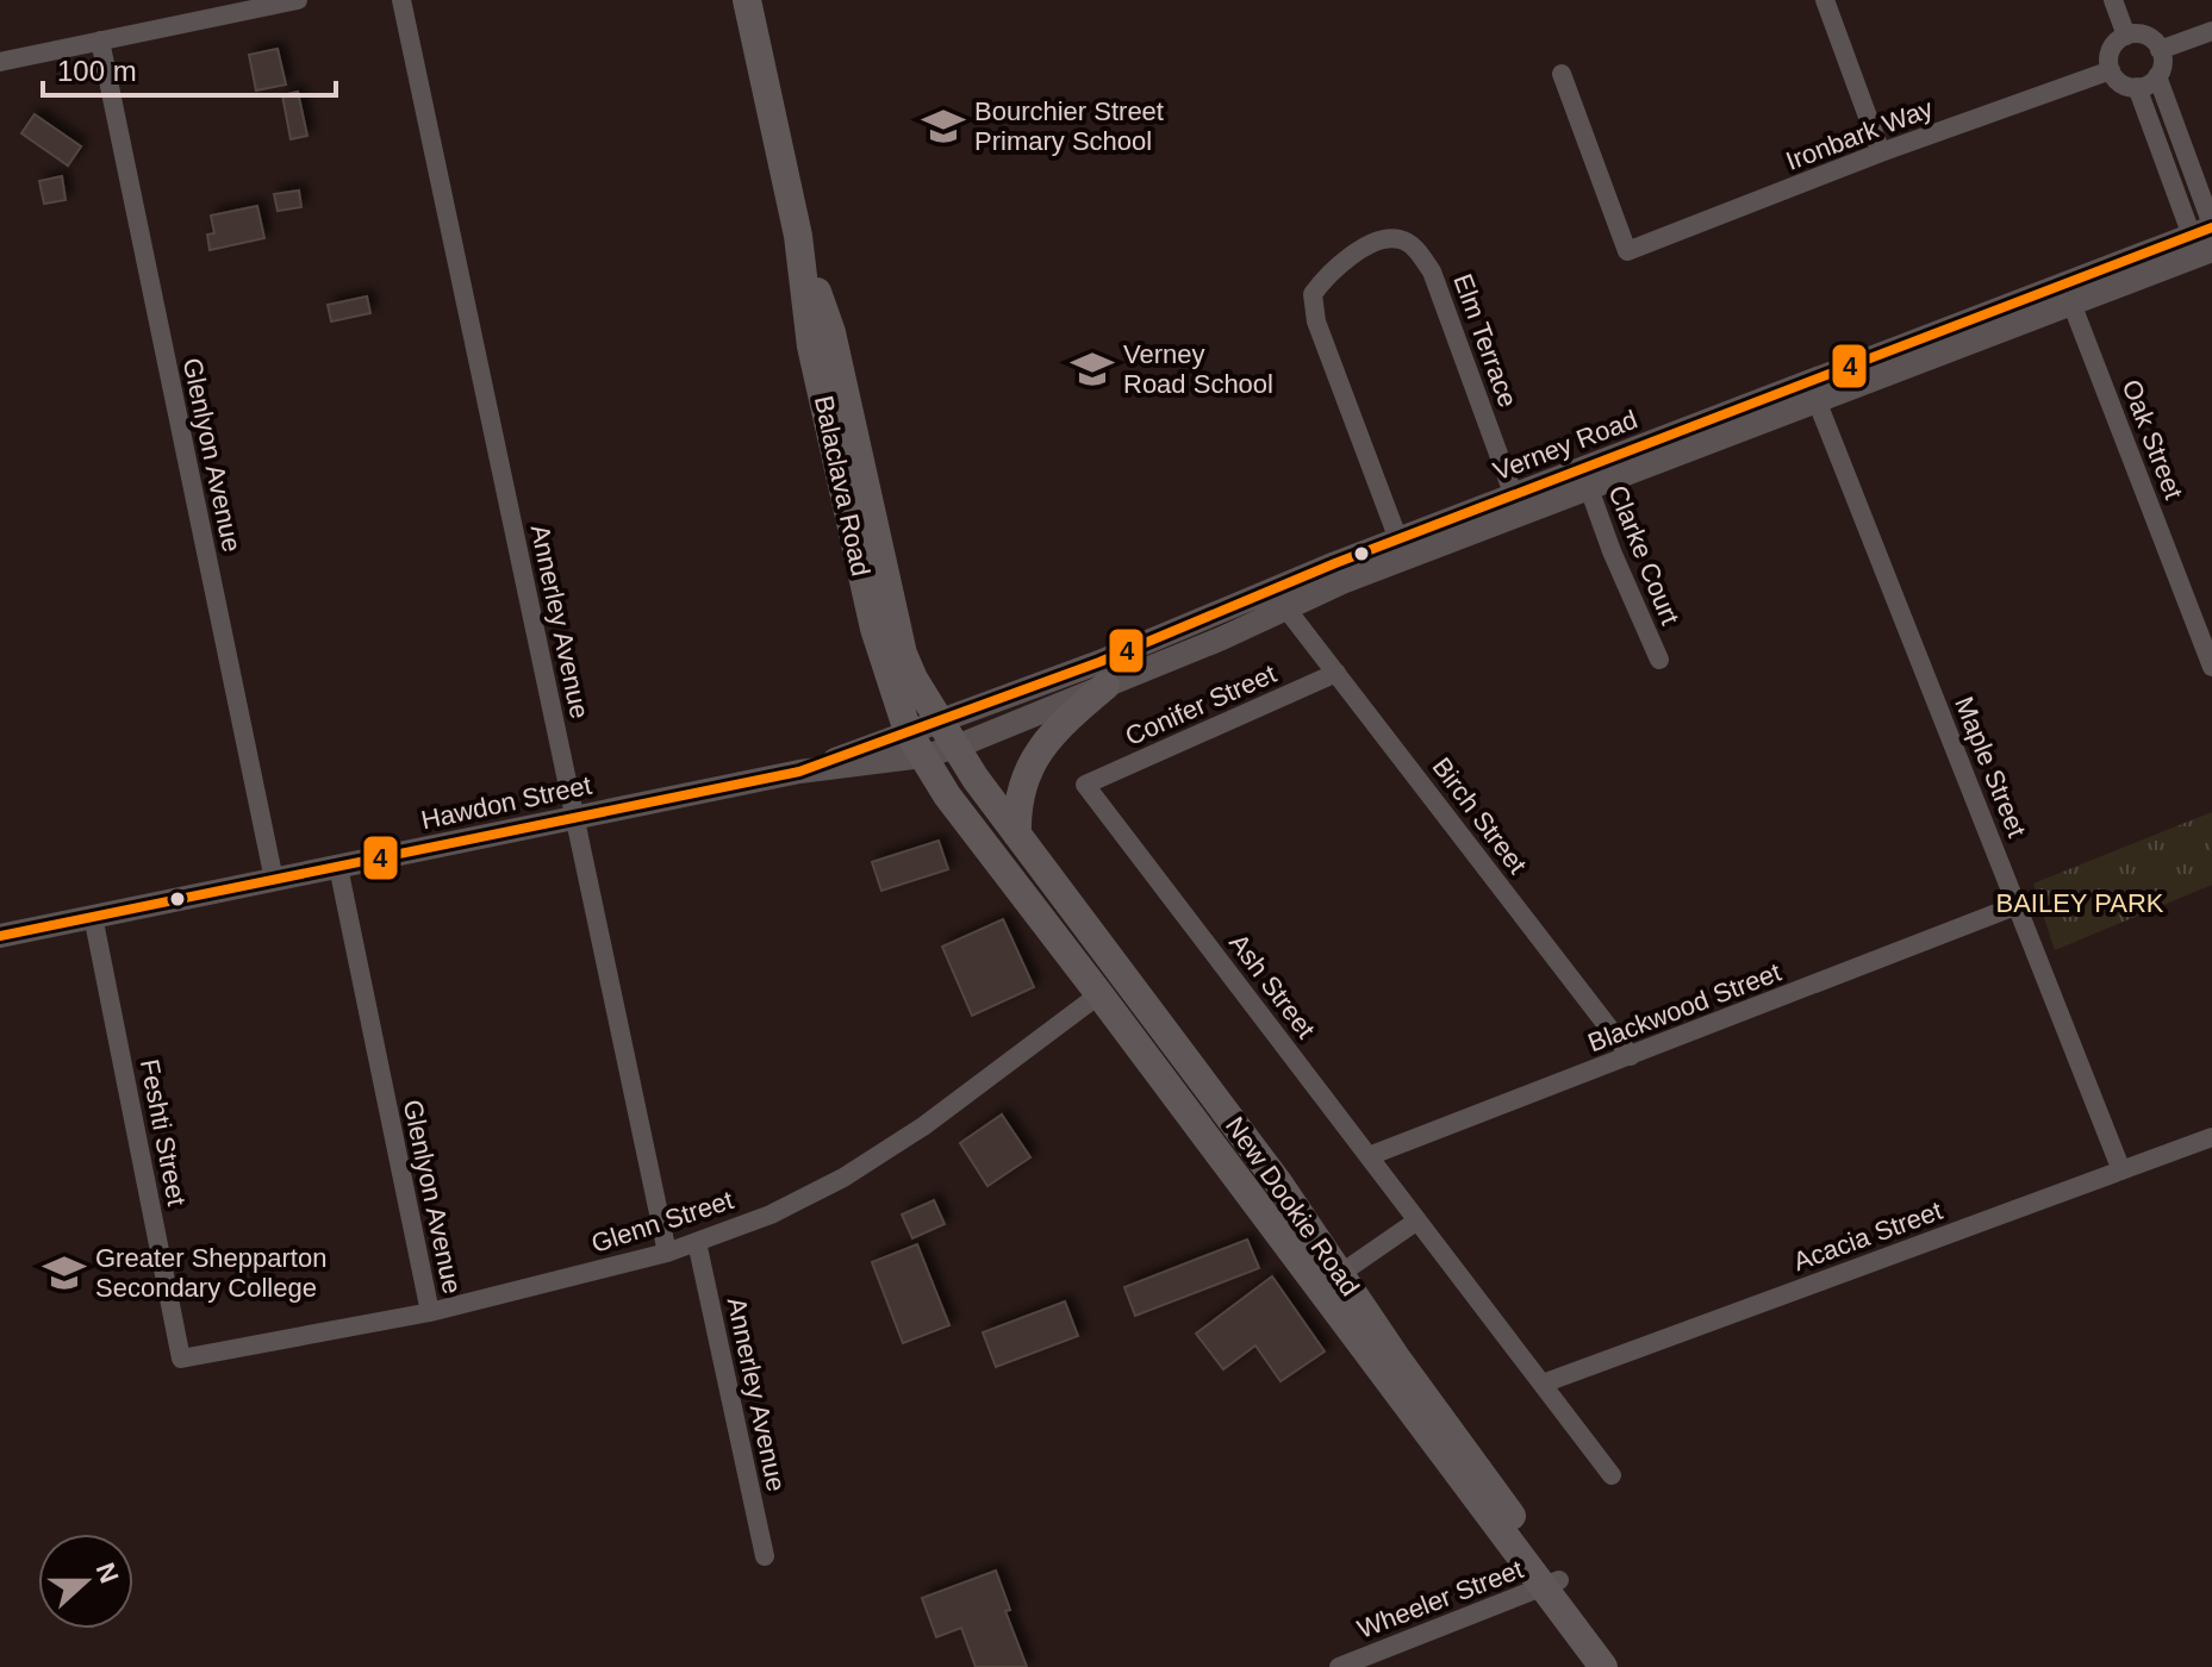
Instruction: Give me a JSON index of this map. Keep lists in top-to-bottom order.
{
  "streets": {
    "main road": ["Balaclava Road", "New Dookie Road"],
    "street": [
      "Ironbark Way",
      "Elm Terrace",
      "Oak Street",
      "Verney Road",
      "Glenlyon Avenue",
      "Clarke Court",
      "Annerley Avenue",
      "Conifer Street",
      "Maple Street",
      "Hawdon Street",
      "Birch Street",
      "Ash Street",
      "Blackwood Street",
      "Feshti Street",
      "Glenn Street",
      "Acacia Street",
      "Wheeler Street"
    ]
  },
  "crossings": [
    ["Elm Terrace", "Verney Road"],
    ["Oak Street", "Verney Road"],
    ["Verney Road", "Balaclava Road"],
    ["Verney Road", "Clarke Court"],
    ["Verney Road", "Maple Street"],
    ["Verney Road", "Hawdon Street"],
    ["Verney Road", "Birch Street"],
    ["Verney Road", "New Dookie Road"],
    ["Glenlyon Avenue", "Hawdon Street"],
    ["Glenlyon Avenue", "Glenn Street"],
    ["Balaclava Road", "Hawdon Street"],
    ["Balaclava Road", "New Dookie Road"],
    ["Annerley Avenue", "Hawdon Street"],
    ["Annerley Avenue", "Glenn Street"],
    ["Conifer Street", "Birch Street"],
    ["Conifer Street", "Ash Street"],
    ["Maple Street", "Blackwood Street"],
    ["Maple Street", "Acacia Street"],
    ["Hawdon Street", "Feshti Street"],
    ["Hawdon Street", "New Dookie Road"],
    ["Birch Street", "Blackwood Street"],
    ["Ash Street", "Blackwood Street"],
    ["Ash Street", "Acacia Street"],
    ["Feshti Street", "Glenn Street"],
    ["New Dookie Road", "Glenn Street"],
    ["New Dookie Road", "Wheeler Street"]
  ],
  "parks": ["BAILEY PARK"],
  "places": {
    "school or university": ["Bourchier Street Primary School", "Verney Road School", "Greater Shepparton Secondary College"]
  },
  "lines": ["transit line 4"],
  "scale_bar": "100 m",
  "north": "right"
}
